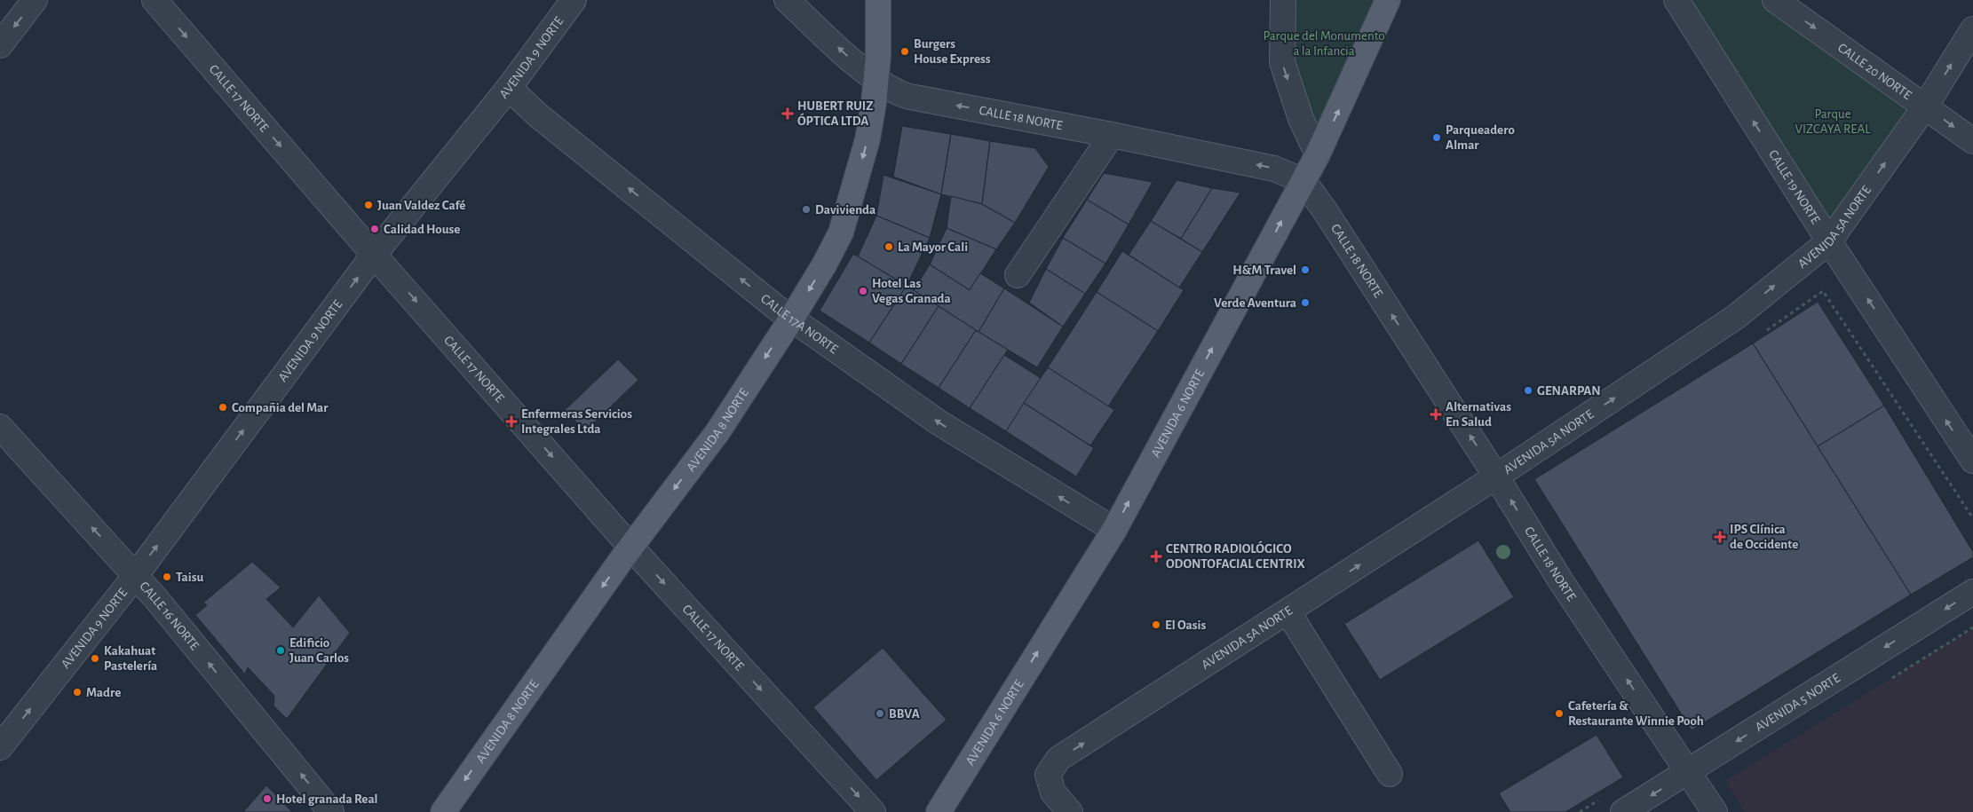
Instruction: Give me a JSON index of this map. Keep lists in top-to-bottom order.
{
  "streets": {
    "main road": ["AVENIDA 6 NORTE", "AVENIDA 8 NORTE"],
    "street": [
      "AVENIDA 9 NORTE",
      "CALLE 20 NORTE",
      "CALLE 17 NORTE",
      "CALLE 18 NORTE",
      "CALLE 19 NORTE",
      "AVENIDA 5A NORTE",
      "CALLE 17A NORTE",
      "CALLE 16 NORTE",
      "AVENIDA 5 NORTE"
    ]
  },
  "crossings": [
    ["AVENIDA 9 NORTE", "CALLE 17 NORTE"],
    ["AVENIDA 9 NORTE", "CALLE 17A NORTE"],
    ["AVENIDA 9 NORTE", "CALLE 16 NORTE"],
    ["CALLE 20 NORTE", "AVENIDA 5A NORTE"],
    ["CALLE 17 NORTE", "AVENIDA 8 NORTE"],
    ["CALLE 18 NORTE", "AVENIDA 5A NORTE"],
    ["CALLE 18 NORTE", "AVENIDA 6 NORTE"],
    ["CALLE 18 NORTE", "AVENIDA 8 NORTE"],
    ["CALLE 18 NORTE", "AVENIDA 5 NORTE"],
    ["CALLE 19 NORTE", "AVENIDA 5A NORTE"],
    ["CALLE 17A NORTE", "AVENIDA 6 NORTE"],
    ["CALLE 17A NORTE", "AVENIDA 8 NORTE"]
  ],
  "one_way": [
    "AVENIDA 9 NORTE",
    "CALLE 20 NORTE",
    "CALLE 17 NORTE",
    "CALLE 18 NORTE",
    "CALLE 19 NORTE",
    "AVENIDA 5A NORTE",
    "CALLE 17A NORTE",
    "AVENIDA 6 NORTE",
    "AVENIDA 8 NORTE",
    "CALLE 16 NORTE",
    "AVENIDA 5 NORTE"
  ],
  "parks": ["Parque del Monumento a la Infancia", "Parque VIZCAYA REAL"],
  "places": {
    "other": [
      "Burgers House Express",
      "Parqueadero Almar",
      "Juan Valdez Café",
      "Davivienda",
      "Calidad House",
      "La Mayor Cali",
      "H&M Travel",
      "Hotel Las Vegas Granada",
      "Verde Aventura",
      "GENARPAN",
      "Compañia del Mar",
      "Taisu",
      "El Oasis",
      "Edificio Juan Carlos",
      "Kakahuat Pastelería",
      "Madre",
      "BBVA",
      "Cafetería & Restaurante Winnie Pooh",
      "Hotel granada Real"
    ],
    "health": [
      "HUBERT RUIZ ÓPTICA LTDA",
      "Alternativas En Salud",
      "Enfermeras Servicios Integrales Ltda",
      "IPS Clínica de Occidente",
      "CENTRO RADIOLÓGICO ODONTOFACIAL CENTRIX"
    ]
  }
}
